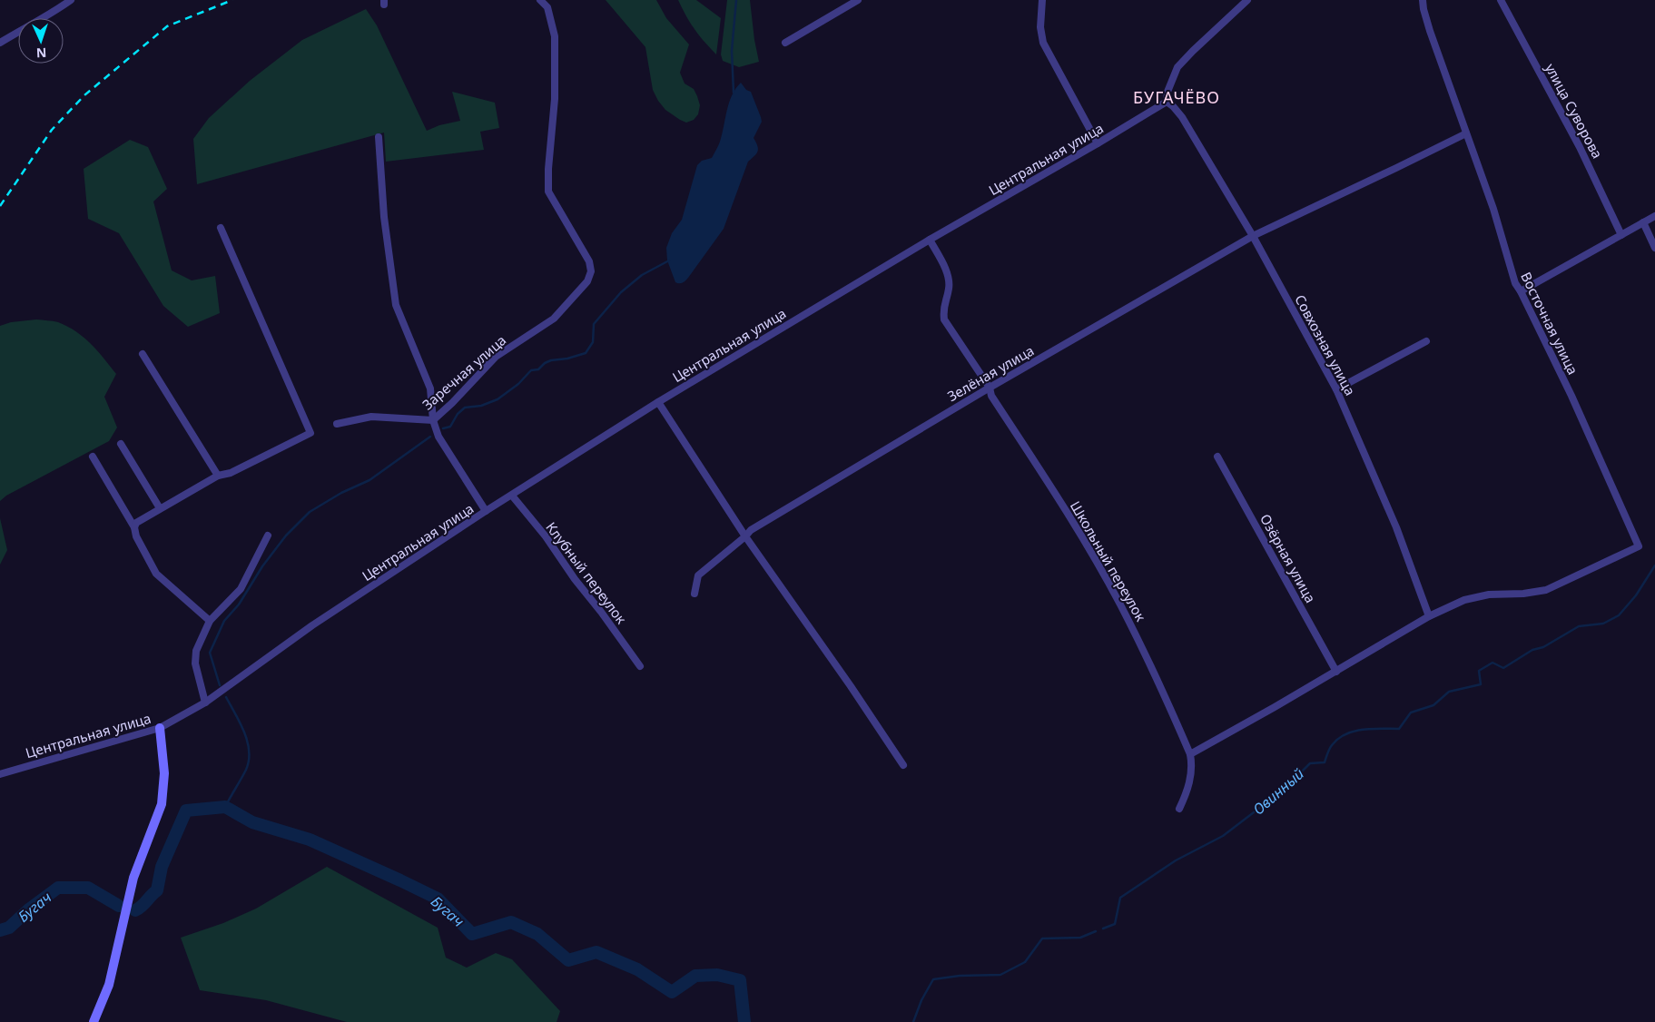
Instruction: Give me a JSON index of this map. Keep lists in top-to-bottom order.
{
  "streets": {
    "street": [
      "улица Суворова",
      "Центральная улица",
      "Восточная улица",
      "Совхозная улица",
      "Заречная улица",
      "Зелёная улица",
      "Озёрная улица",
      "Школьный переулок",
      "Клубный переулок"
    ]
  },
  "crossings": [
    ["Центральная улица", "Совхозная улица"],
    ["Центральная улица", "Школьный переулок"],
    ["Центральная улица", "Клубный переулок"],
    ["Восточная улица", "Совхозная улица"],
    ["Восточная улица", "Зелёная улица"],
    ["Совхозная улица", "Зелёная улица"],
    ["Зелёная улица", "Школьный переулок"]
  ],
  "districts": ["БУГАЧЁВО"],
  "water": ["Овинный", "Бугач"],
  "north": "bottom"
}
